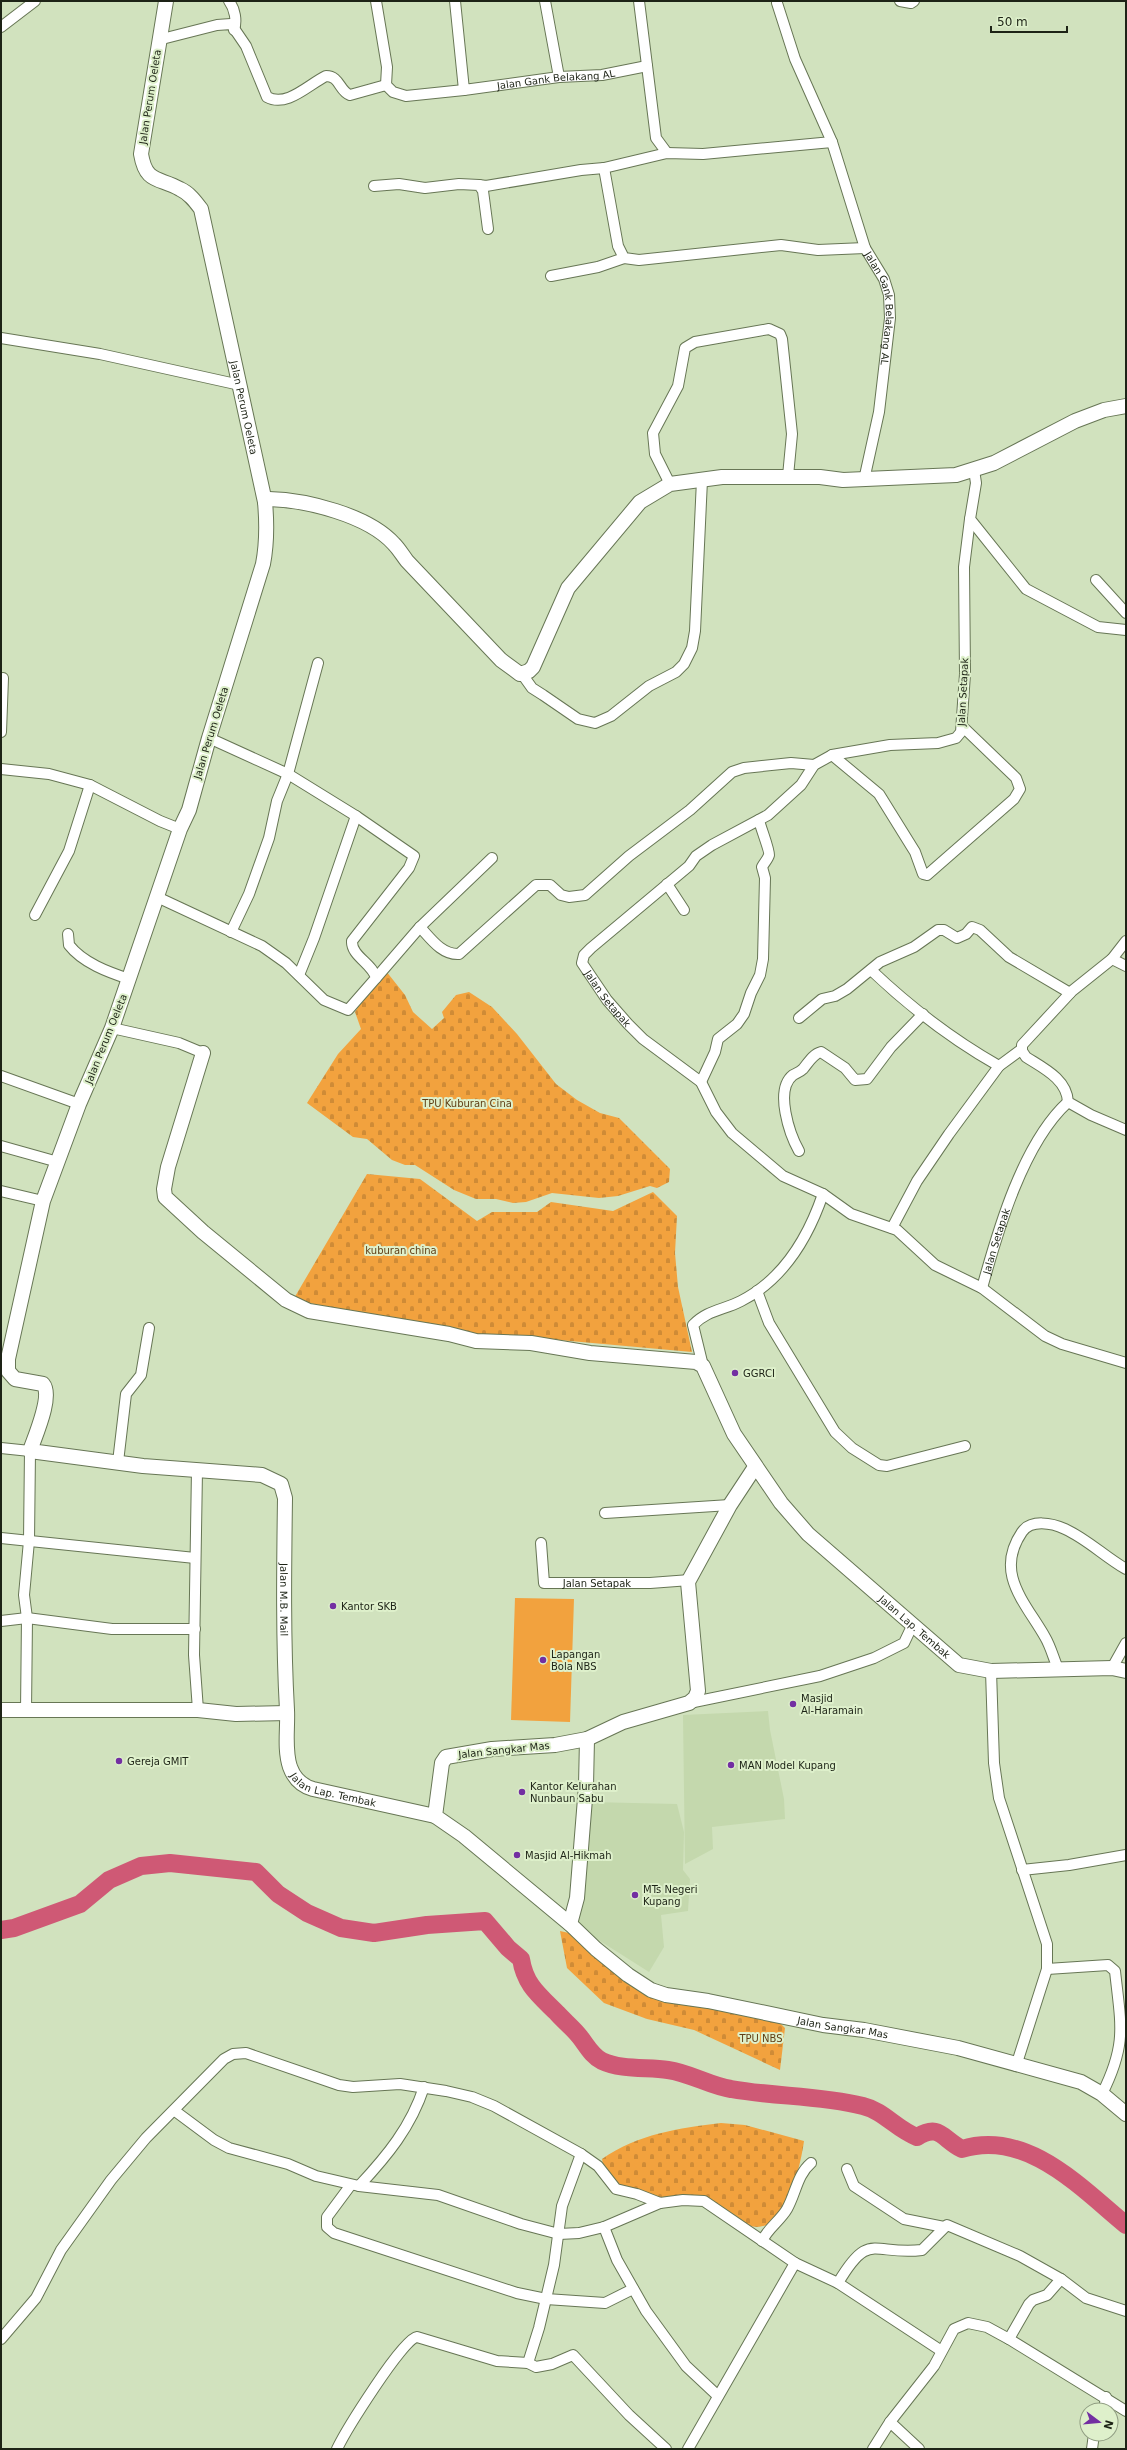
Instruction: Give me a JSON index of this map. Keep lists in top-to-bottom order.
{
  "streets": {
    "street": [
      "Jalan Gank Belakang AL",
      "Jalan Perum Oeleta",
      "Jalan Setapak",
      "Jalan M.B. Mail",
      "Jalan Lap. Tembak",
      "Jalan Sangkar Mas"
    ]
  },
  "crossings": [
    ["Jalan Perum Oeleta", "Jalan M.B. Mail"],
    ["Jalan M.B. Mail", "Jalan Lap. Tembak"],
    ["Jalan Lap. Tembak", "Jalan Sangkar Mas"]
  ],
  "parks": ["TPU Kuburan Cina", "kuburan china", "TPU NBS"],
  "places": [
    "GGRCI",
    "Kantor SKB",
    "Lapangan Bola NBS",
    "Masjid Al-Haramain",
    "Gereja GMIT",
    "MAN Model Kupang",
    "Kantor Kelurahan Nunbaun Sabu",
    "Masjid Al-Hikmah",
    "MTs Negeri Kupang"
  ],
  "scale_bar": "50 m",
  "north": "right"
}
